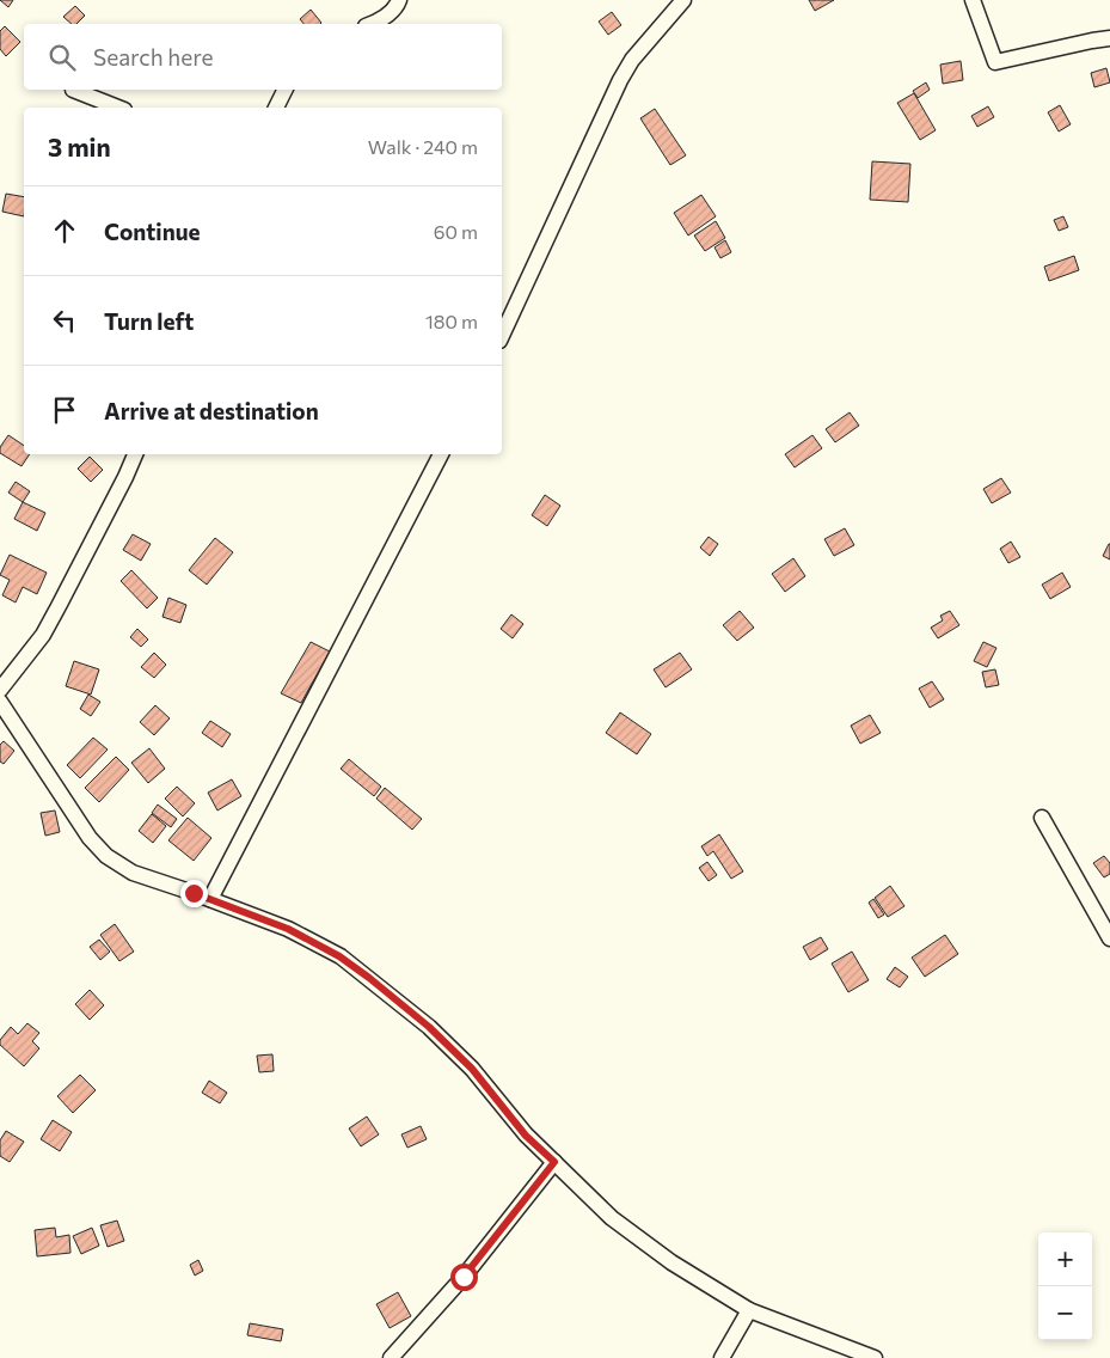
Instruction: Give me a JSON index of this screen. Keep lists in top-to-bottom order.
{
  "page": {
    "search": "Search here",
    "heading": ["3 min", "Walk · 240 m"],
    "list": [
      ["Continue", "60 m"],
      ["Turn left", "180 m"],
      "Arrive at destination"
    ],
    "map_buttons": ["+", "−"]
  }
}
